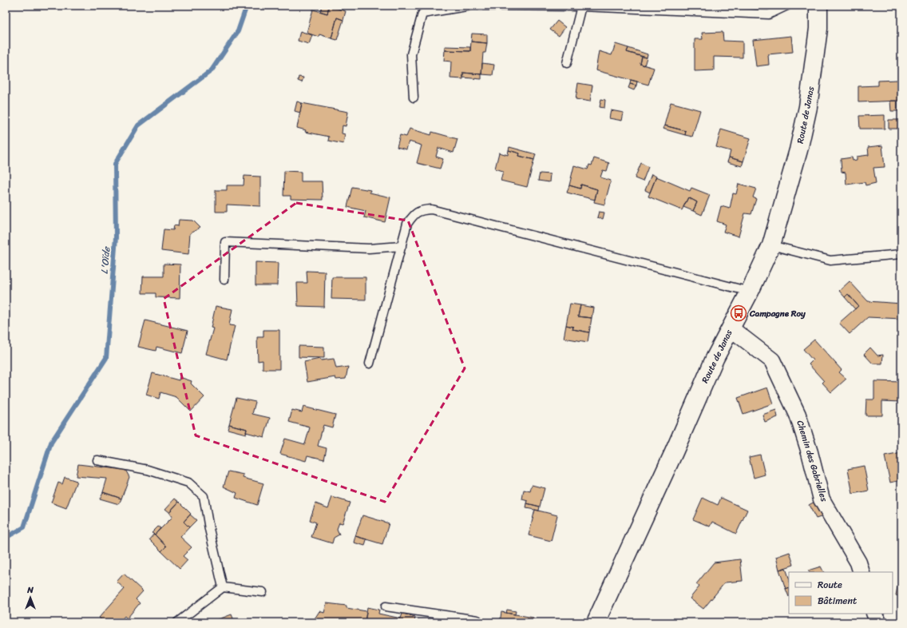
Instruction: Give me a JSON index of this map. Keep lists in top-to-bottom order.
{
  "streets": {
    "street": ["Route de Janas", "Chemin des Gabrielles"]
  },
  "crossings": [
    ["Route de Janas", "Chemin des Gabrielles"]
  ],
  "water": ["L'Oïde"],
  "places": {
    "bus stop": ["Campagne Roy"]
  },
  "legend": ["Route", "Bâtiment"],
  "north": "top"
}
